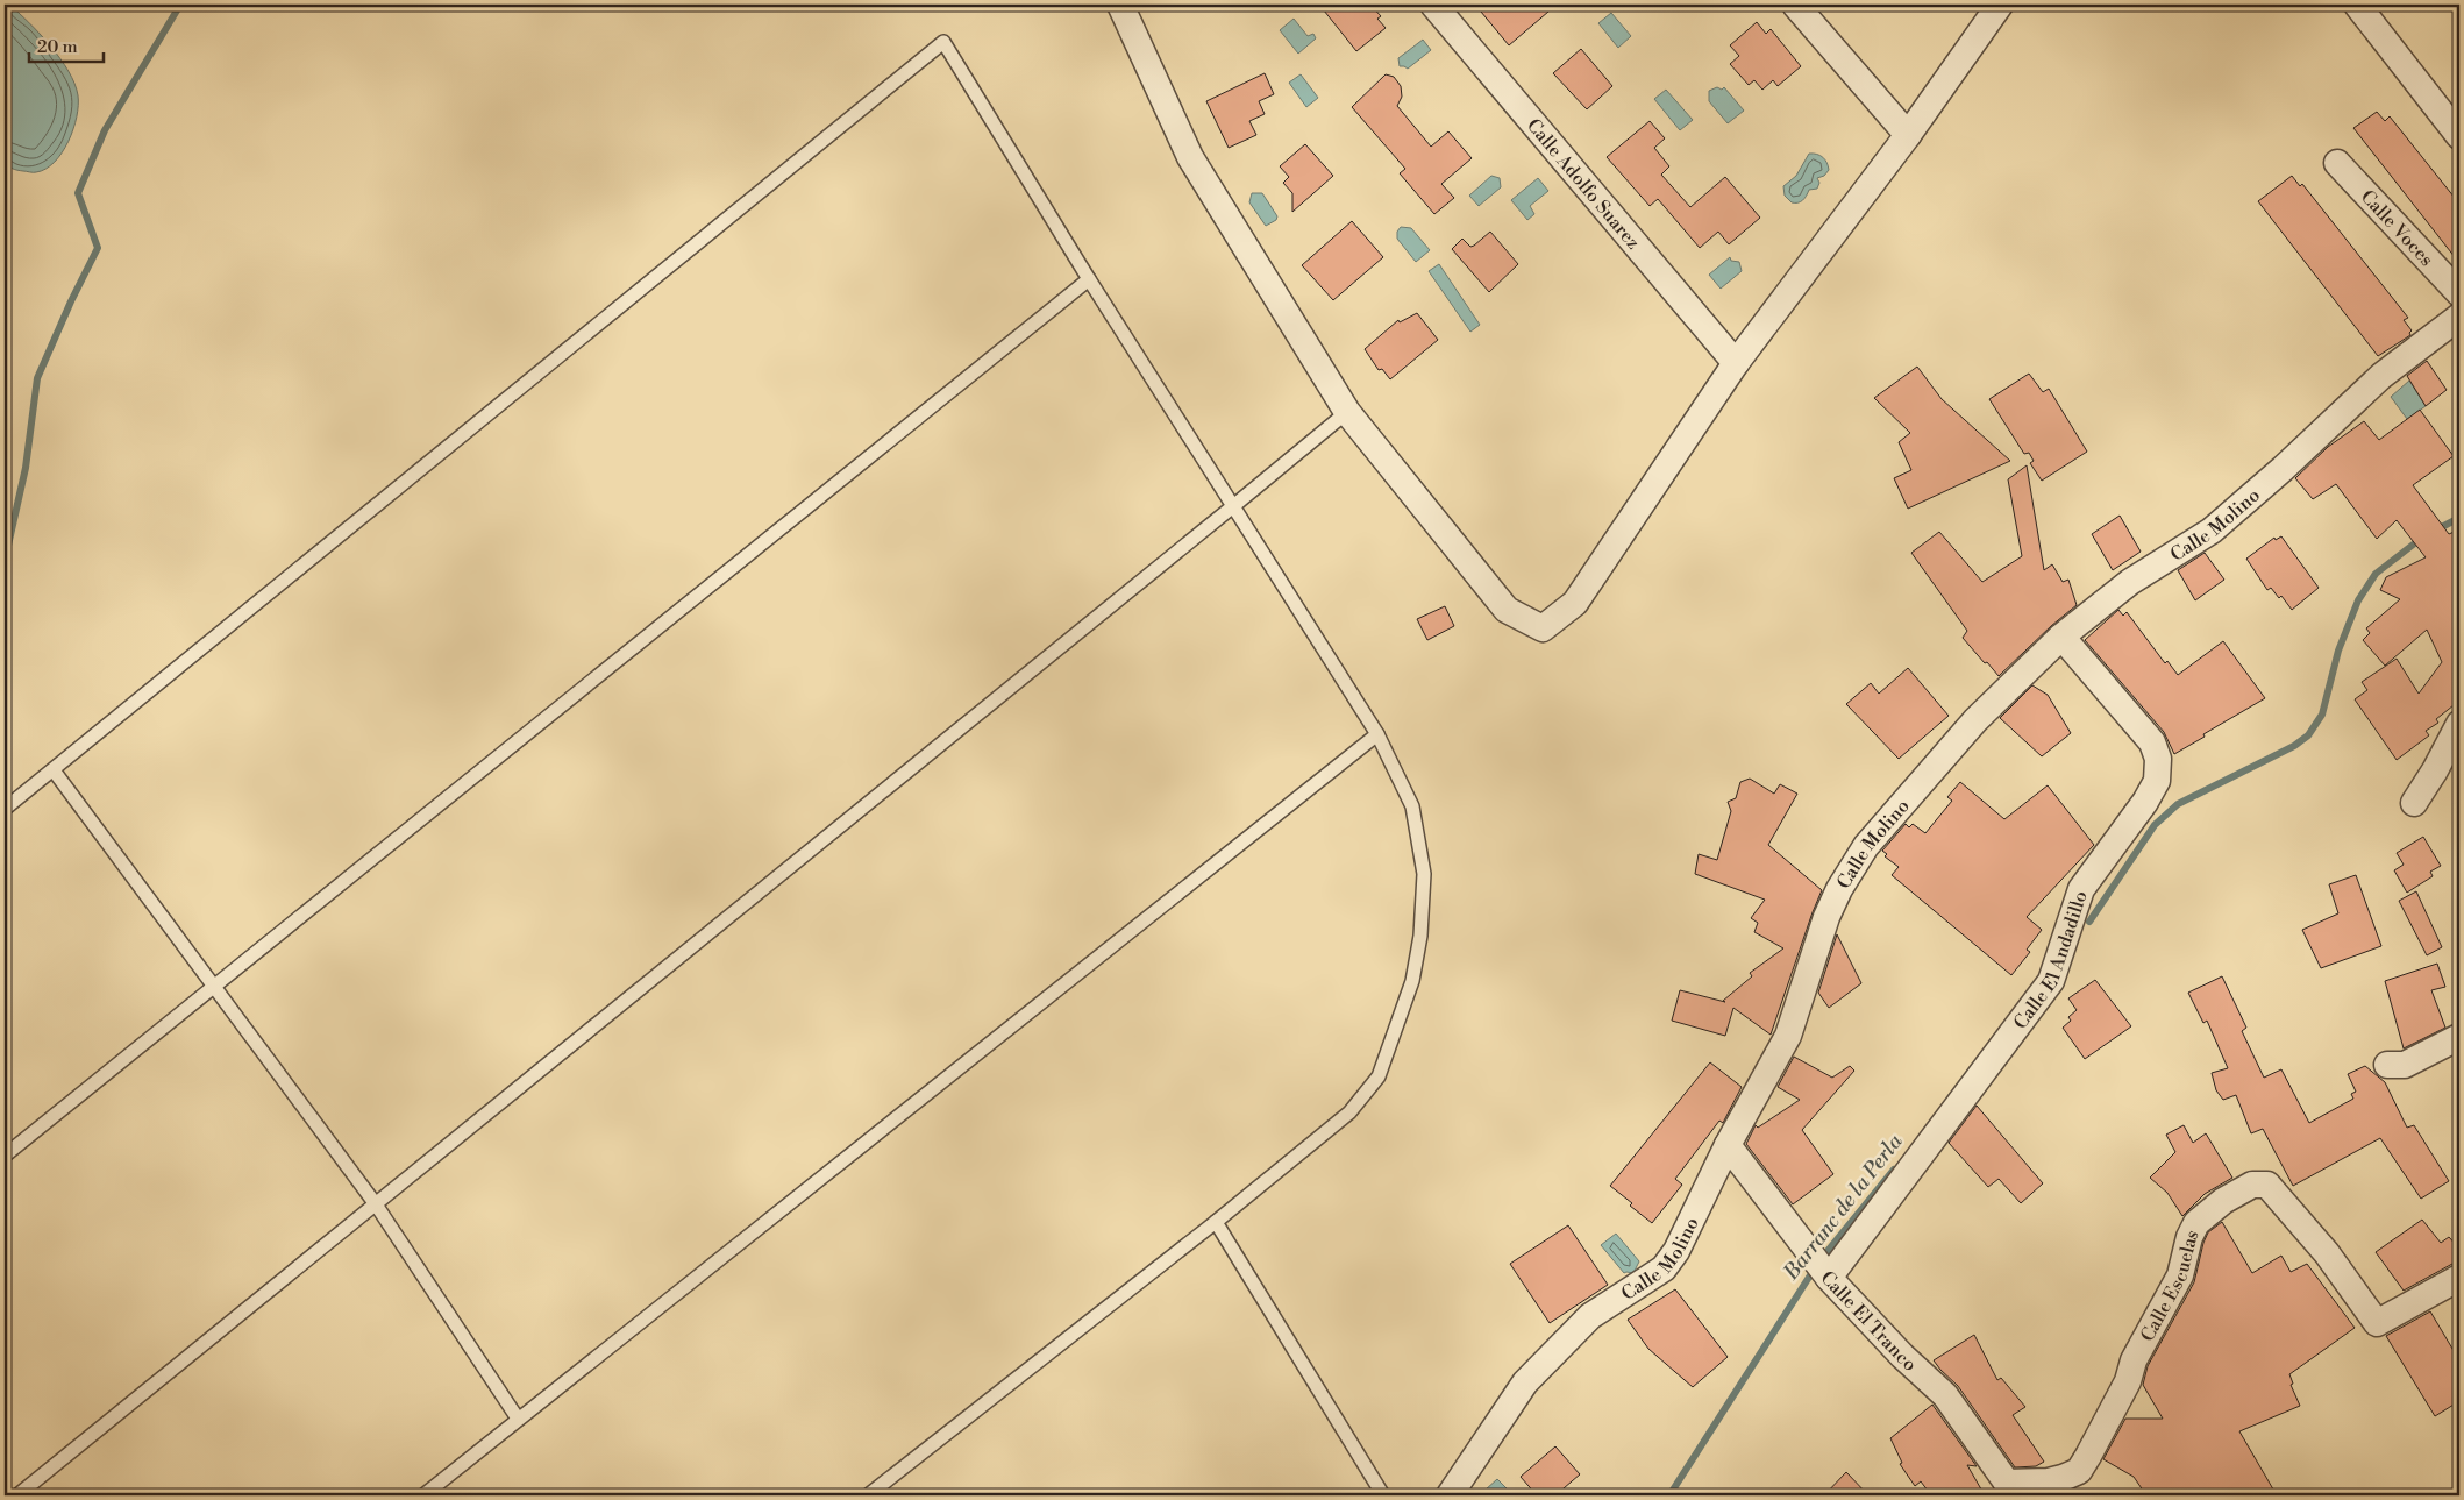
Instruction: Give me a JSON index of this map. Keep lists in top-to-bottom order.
{
  "streets": {
    "street": [
      "Calle Adolfo Suarez",
      "Calle Voces",
      "Calle Molino",
      "Calle El Andadillo",
      "Calle Escuelas",
      "Calle El Tranco"
    ]
  },
  "crossings": [
    ["Calle Molino", "Calle El Andadillo"],
    ["Calle Molino", "Calle El Tranco"],
    ["Calle El Andadillo", "Calle El Tranco"],
    ["Calle Escuelas", "Calle El Tranco"]
  ],
  "water": ["Barranc de la Perla"],
  "scale_bar": "20 m"
}
